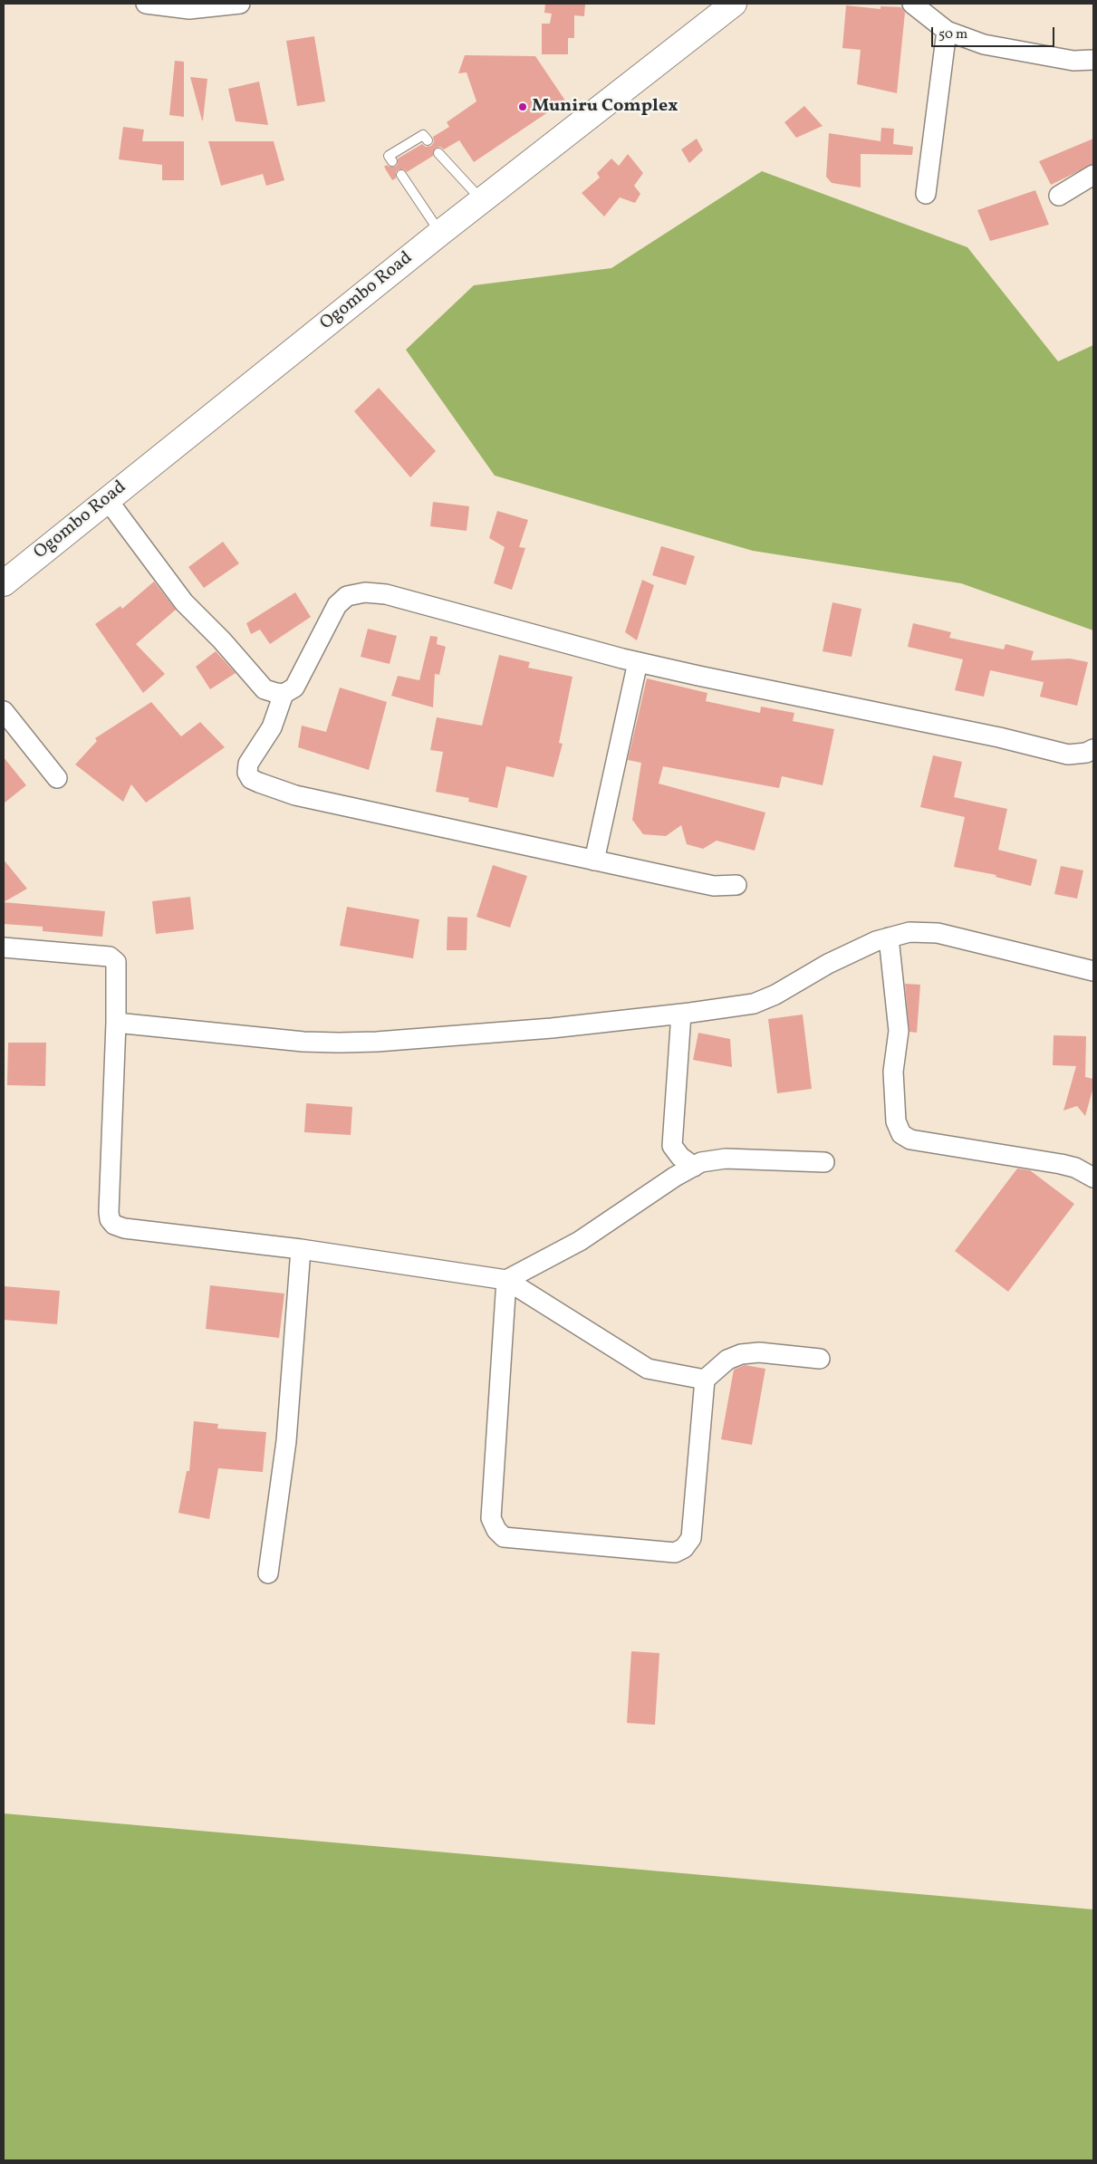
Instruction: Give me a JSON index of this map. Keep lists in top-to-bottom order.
{
  "streets": {
    "main road": ["Ogombo Road"]
  },
  "places": ["Muniru Complex"],
  "scale_bar": "50 m"
}
